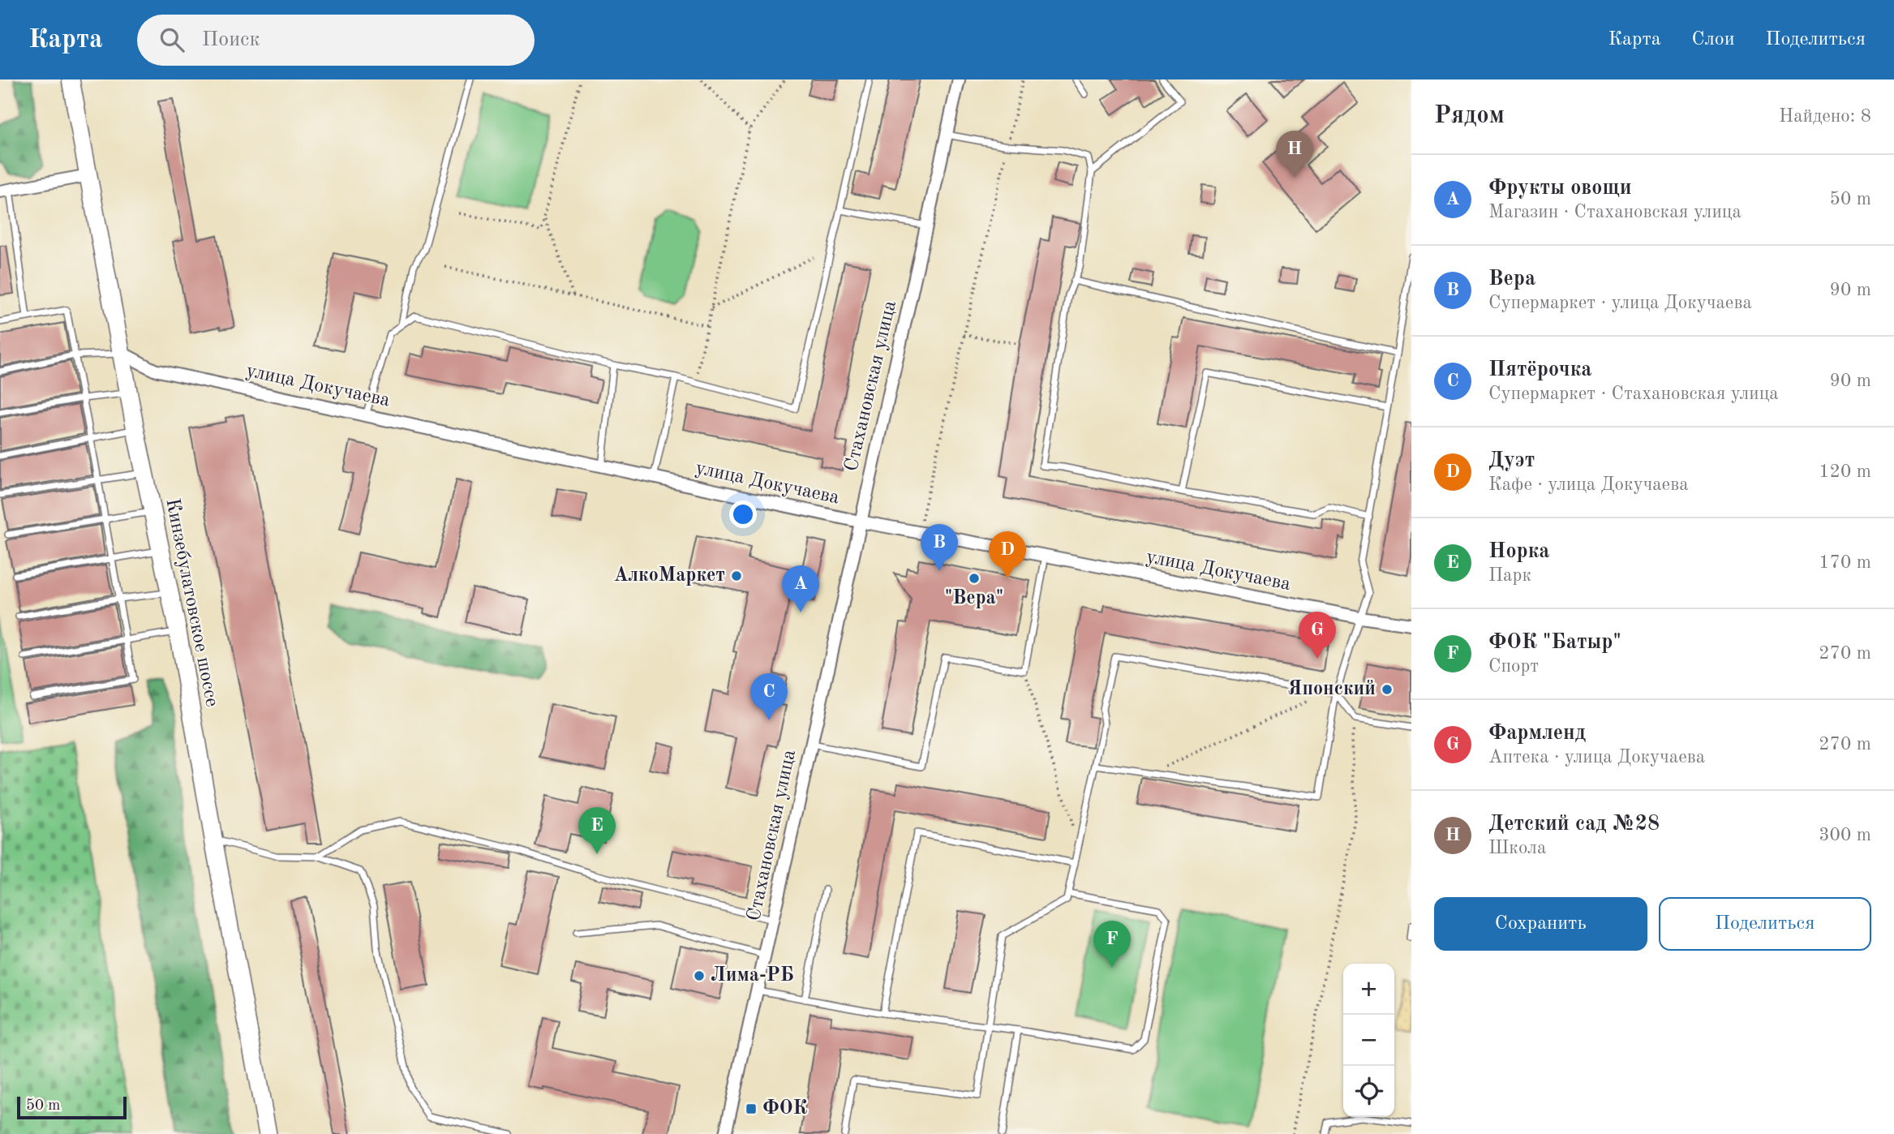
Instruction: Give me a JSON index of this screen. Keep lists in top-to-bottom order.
{
  "streets": {
    "main road": ["Кинзебулатовское шоссе"],
    "street": ["улица Докучаева", "Стахановская улица"]
  },
  "crossings": [
    ["улица Докучаева", "Стахановская улица"],
    ["улица Докучаева", "Кинзебулатовское шоссе"]
  ],
  "places": {
    "other": [
      "АлкоМаркет",
      "\"Вера\"",
      "Японский",
      "Лима-РБ"
    ],
    "transit": ["ФОК"]
  },
  "scale_bar": "50 m",
  "page": {
    "header": "Карта",
    "search": "Поиск",
    "nav": ["Карта", "Слои", "Поделиться"],
    "heading": ["Рядом", "Найдено: 8"],
    "pins": [
      "H",
      "B",
      "D",
      "A",
      "G",
      "C",
      "E",
      "F"
    ],
    "list": [
      {
        "mark": "A",
        "name": "Фрукты овощи",
        "note": "Магазин · Стахановская улица",
        "value": "50 m"
      },
      {
        "mark": "B",
        "name": "Вера",
        "note": "Супермаркет · улица Докучаева",
        "value": "90 m"
      },
      {
        "mark": "C",
        "name": "Пятёрочка",
        "note": "Супермаркет · Стахановская улица",
        "value": "90 m"
      },
      {
        "mark": "D",
        "name": "Дуэт",
        "note": "Кафе · улица Докучаева",
        "value": "120 m"
      },
      {
        "mark": "E",
        "name": "Норка",
        "note": "Парк",
        "value": "170 m"
      },
      {
        "mark": "F",
        "name": "ФОК \"Батыр\"",
        "note": "Спорт",
        "value": "270 m"
      },
      {
        "mark": "G",
        "name": "Фармленд",
        "note": "Аптека · улица Докучаева",
        "value": "270 m"
      },
      {
        "mark": "H",
        "name": "Детский сад №28",
        "note": "Школа",
        "value": "300 m"
      }
    ],
    "buttons": ["Сохранить", "Поделиться"],
    "map_buttons": ["+", "−"],
    "scale": "50 m"
  }
}
